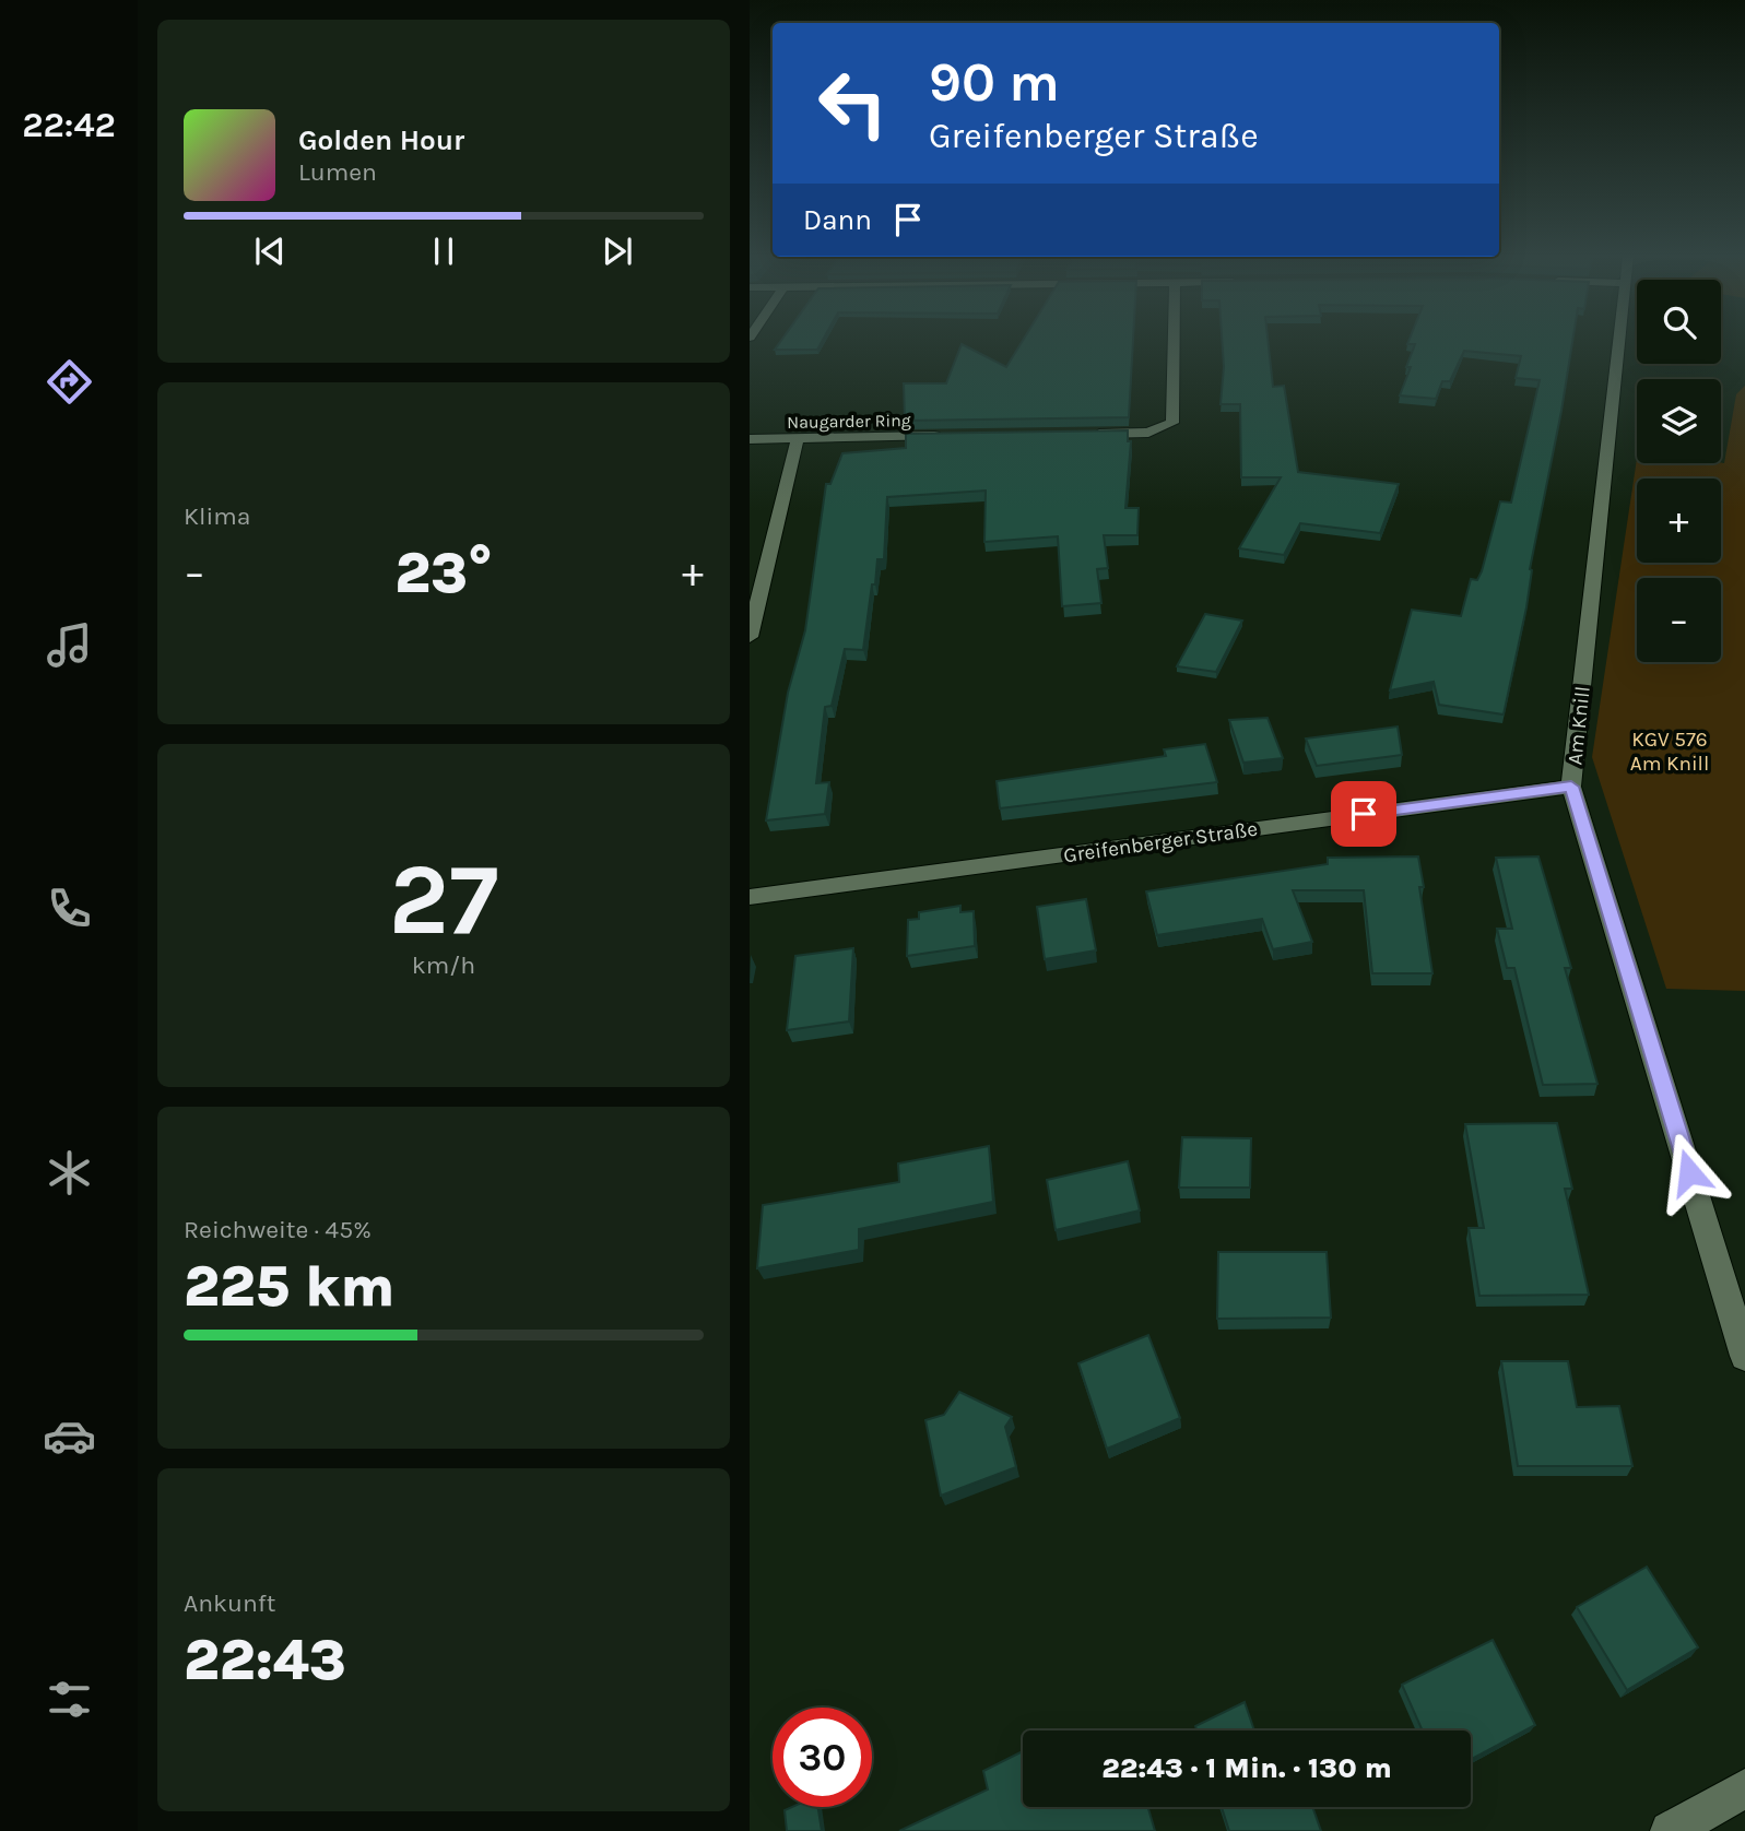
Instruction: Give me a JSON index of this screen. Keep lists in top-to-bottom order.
{
  "streets": {
    "street": ["Naugarder Ring", "Am Knill", "Greifenberger Straße"]
  },
  "crossings": [
    ["Am Knill", "Greifenberger Straße"]
  ],
  "parks": ["KGV 576 Am Knill"],
  "page": {
    "tabs": "22:42",
    "turn": ["90 m", "Greifenberger Straße"],
    "song": ["Golden Hour", "Lumen"],
    "then": "Dann",
    "map_buttons": ["+", "−"],
    "tile": [
      "Klima",
      ["27", "km/h"],
      ["Reichweite · 45%", "225 km"],
      ["Ankunft", "22:43"]
    ],
    "heat": ["−", "23°", "+"],
    "limit": "30",
    "trip": "22:43 · 1 Min. · 130 m"
  }
}
